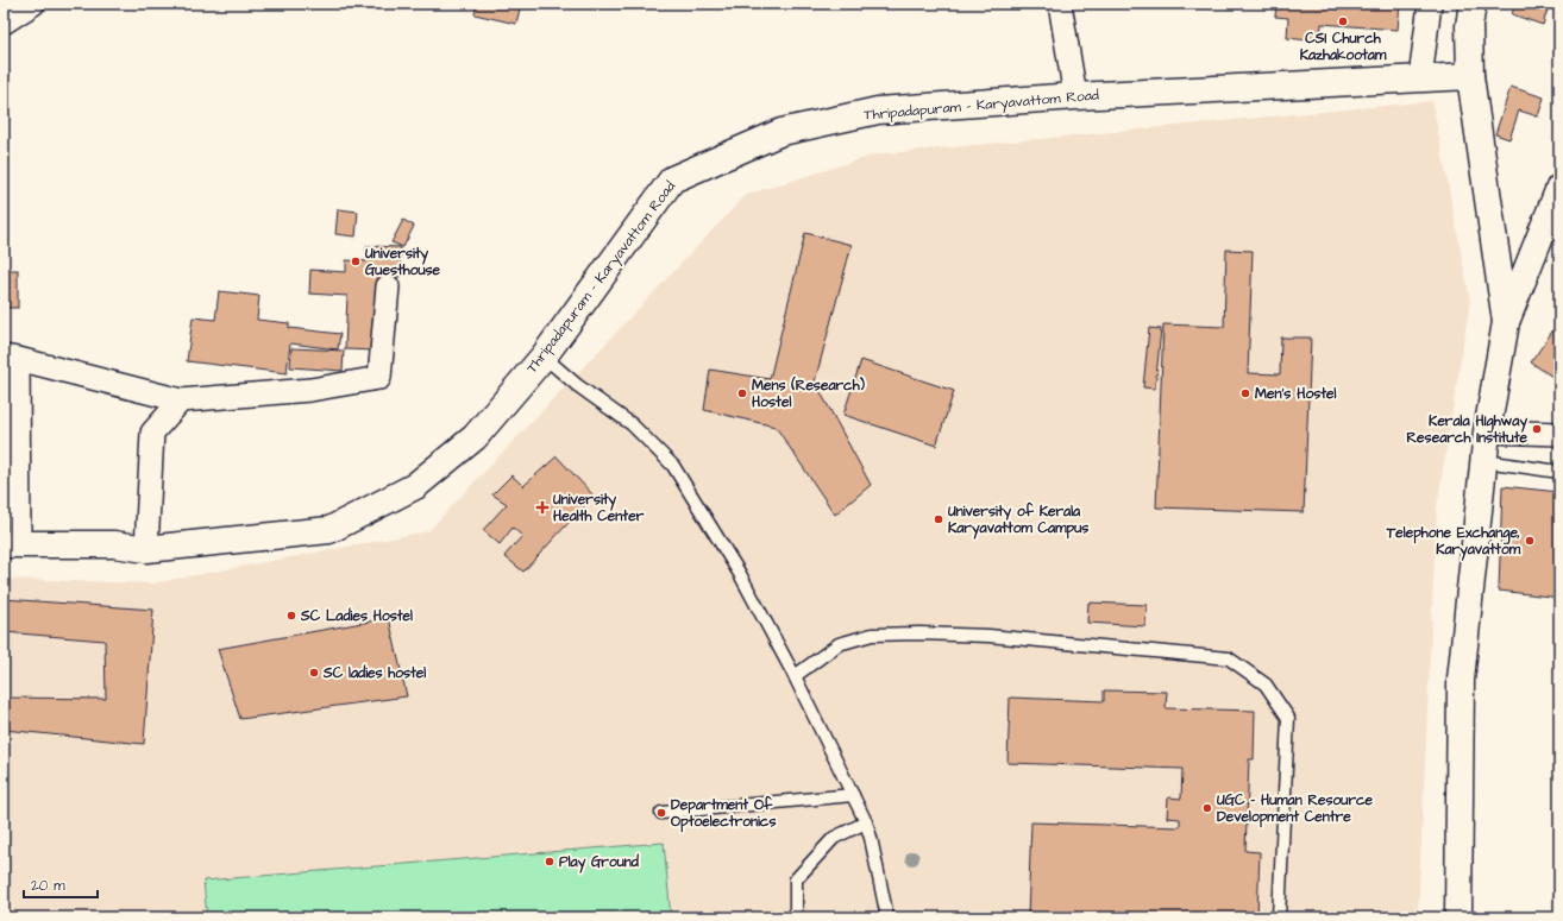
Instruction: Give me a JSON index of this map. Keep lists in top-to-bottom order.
{
  "streets": {
    "main road": ["Thripadapuram - Karyavattom Road"]
  },
  "places": {
    "other": [
      "CSI Church Kazhakootam",
      "University Guesthouse",
      "Mens (Research) Hostel",
      "Men's Hostel",
      "Kerala HIghway Research Institute",
      "University of Kerala Karyavattom Campus",
      "Telephone Exchange, Karyavattom",
      "SC Ladies Hostel",
      "SC ladies hostel",
      "UGC - Human Resource Development Centre",
      "Department Of Optoelectronics",
      "Play Ground"
    ],
    "health": ["University Health Center"]
  },
  "scale_bar": "20 m"
}
